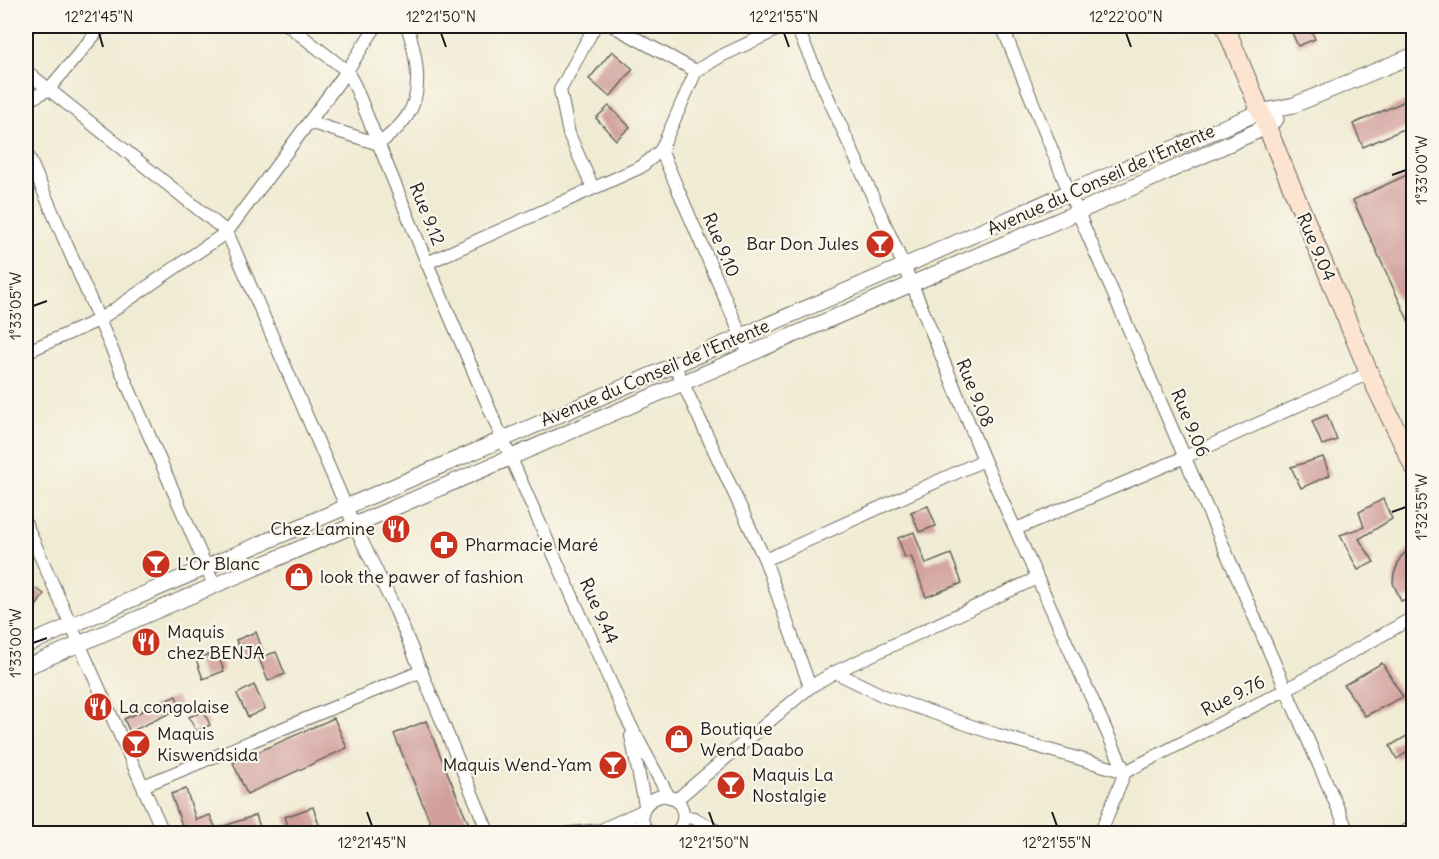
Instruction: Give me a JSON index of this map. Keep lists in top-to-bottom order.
{
  "streets": {
    "main road": ["Rue 9.04"],
    "street": [
      "Avenue du Conseil de l'Entente",
      "Rue 9.12",
      "Rue 9.10",
      "Rue 9.08",
      "Rue 9.06",
      "Rue 9.44",
      "Rue 9.76"
    ]
  },
  "crossings": [
    ["Avenue du Conseil de l'Entente", "Rue 9.12"],
    ["Avenue du Conseil de l'Entente", "Rue 9.10"],
    ["Avenue du Conseil de l'Entente", "Rue 9.04"],
    ["Avenue du Conseil de l'Entente", "Rue 9.08"],
    ["Avenue du Conseil de l'Entente", "Rue 9.06"],
    ["Avenue du Conseil de l'Entente", "Rue 9.44"],
    ["Rue 9.12", "Rue 9.44"],
    ["Rue 9.08", "Rue 9.76"],
    ["Rue 9.06", "Rue 9.76"]
  ],
  "places": {
    "bar": [
      "Bar Don Jules",
      "L'Or Blanc",
      "Maquis Kiswendsida",
      "Maquis Wend-Yam",
      "Maquis La Nostalgie"
    ],
    "restaurant": ["Chez Lamine", "Maquis chez BENJA", "La congolaise"],
    "pharmacy": ["Pharmacie Maré"],
    "shop": ["look the pawer of fashion", "Boutique Wend Daabo"]
  },
  "coordinates": [
    "12°21'45\"N",
    "12°21'50\"N",
    "12°21'55\"N",
    "12°22'00\"N",
    "1°33'00\"W",
    "1°33'05\"W",
    "1°32'55\"W"
  ]
}
